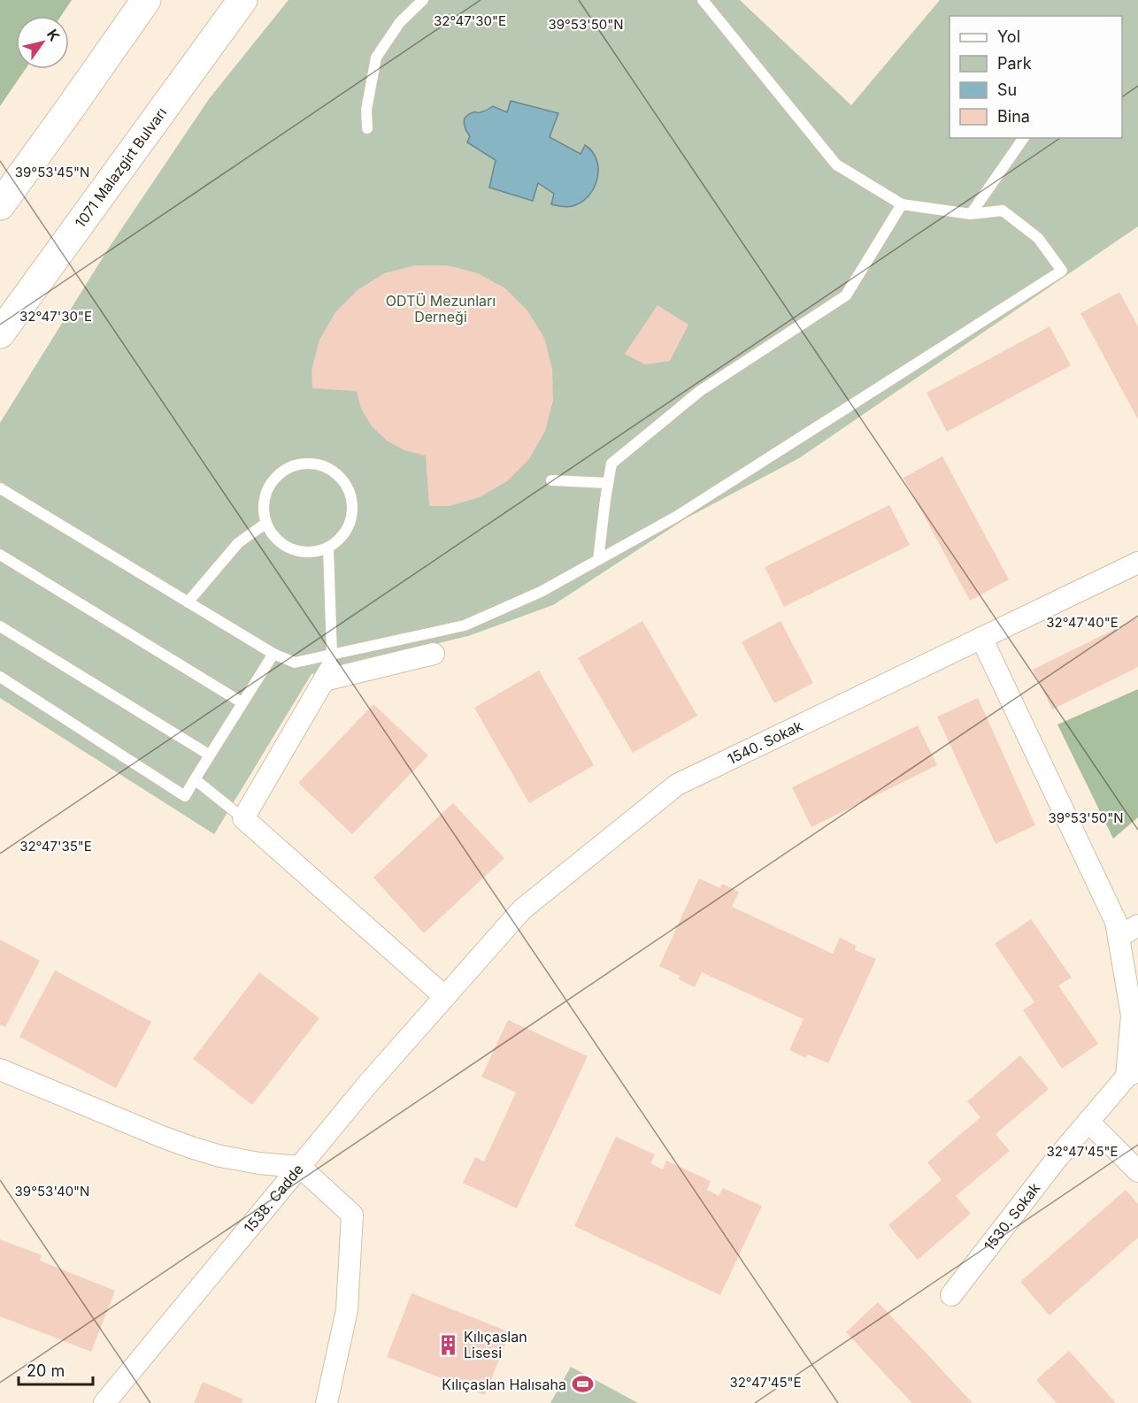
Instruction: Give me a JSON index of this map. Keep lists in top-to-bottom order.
{
  "streets": {
    "main road": ["1071 Malazgirt Bulvarı"],
    "street": ["1540. Sokak", "1538. Cadde", "1530. Sokak"]
  },
  "crossings": [
    ["1540. Sokak", "1538. Cadde"]
  ],
  "parks": ["ODTÜ Mezunları Derneği"],
  "places": {
    "building": ["Kılıçaslan Lisesi"],
    "sports": ["Kılıçaslan Halısaha"]
  },
  "legend": [
    "Yol",
    "Park",
    "Su",
    "Bina"
  ],
  "scale_bar": "20 m",
  "north": "top right",
  "coordinates": [
    "32°47'30\"E",
    "39°53'50\"N",
    "39°53'45\"N",
    "32°47'40\"E",
    "32°47'35\"E",
    "32°47'45\"E",
    "39°53'40\"N"
  ]
}
